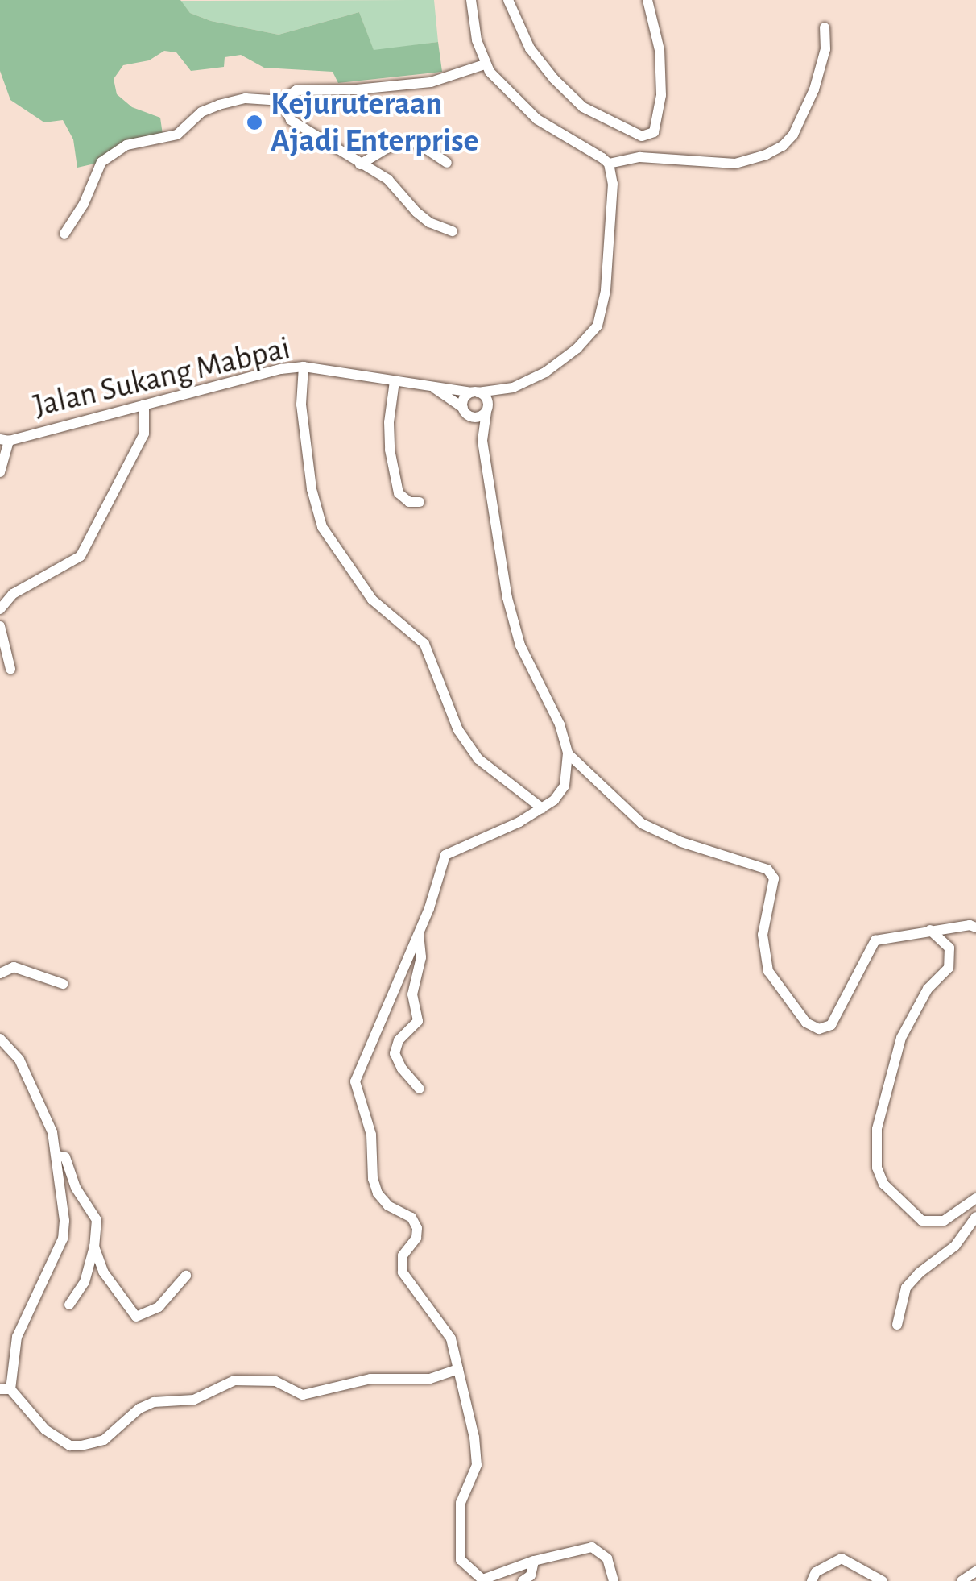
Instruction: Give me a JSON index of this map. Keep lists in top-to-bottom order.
{
  "streets": {
    "street": ["Jalan Sukang Mabpai"]
  },
  "places": ["Kejuruteraan Ajadi Enterprise"]
}
